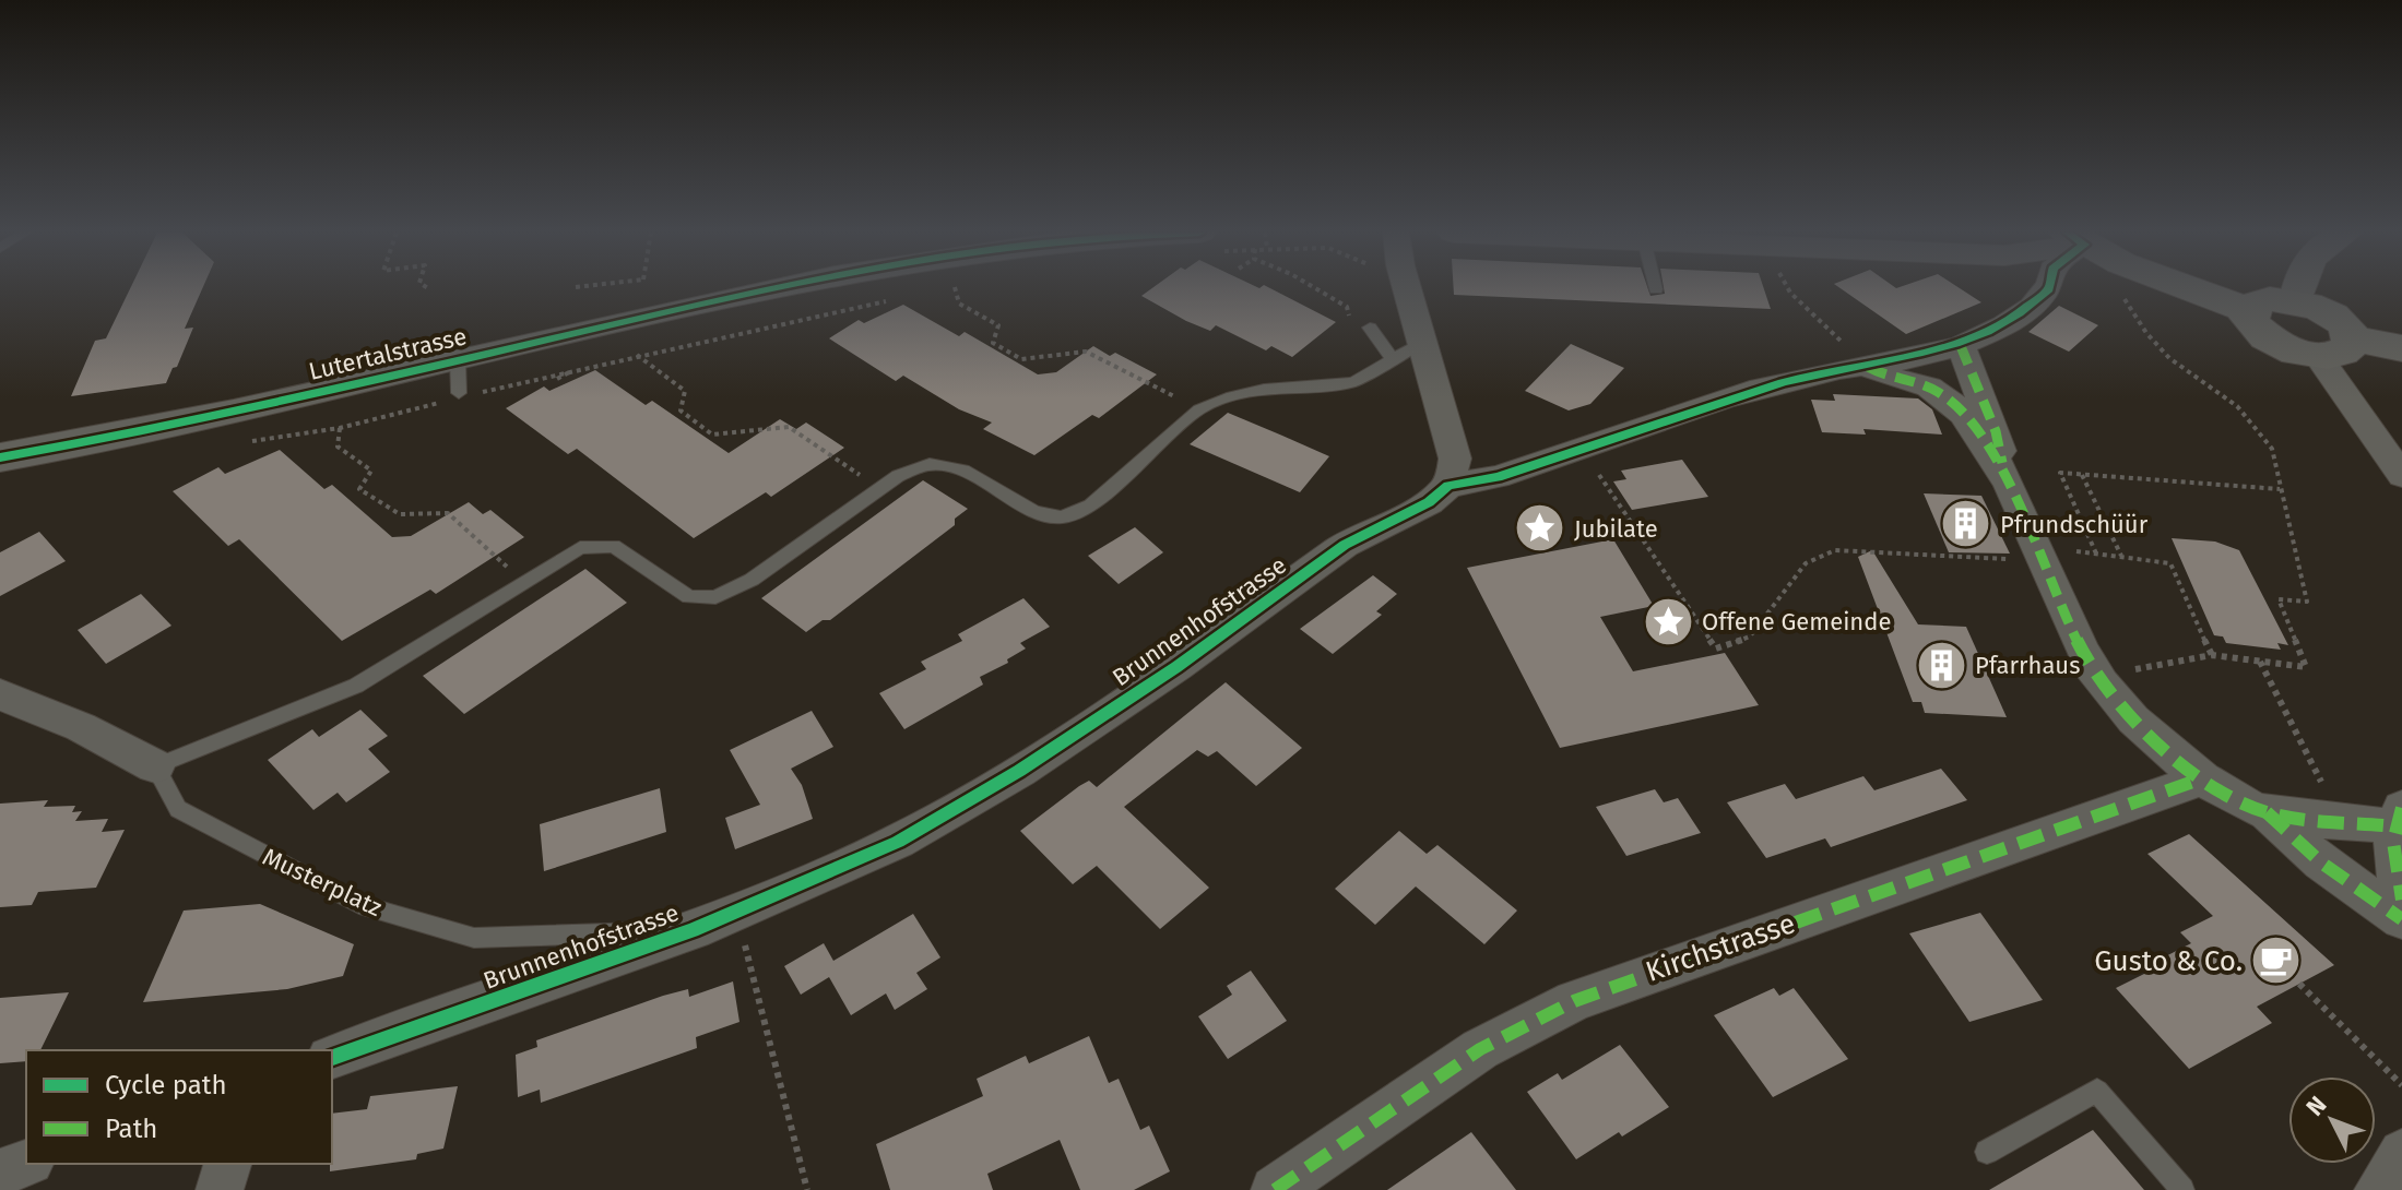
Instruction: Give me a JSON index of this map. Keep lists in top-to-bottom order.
{
  "streets": {
    "street": ["Lutertalstrasse", "Brunnenhofstrasse", "Kirchstrasse"],
    "lane": ["Musterplatz"]
  },
  "crossings": [
    ["Brunnenhofstrasse", "Musterplatz"]
  ],
  "places": {
    "building": ["Pfrundschüür", "Pfarrhaus"],
    "place": ["Jubilate", "Offene Gemeinde"],
    "cafe": ["Gusto & Co."]
  },
  "legend": ["Cycle path", "Path"],
  "north": "top left"
}
